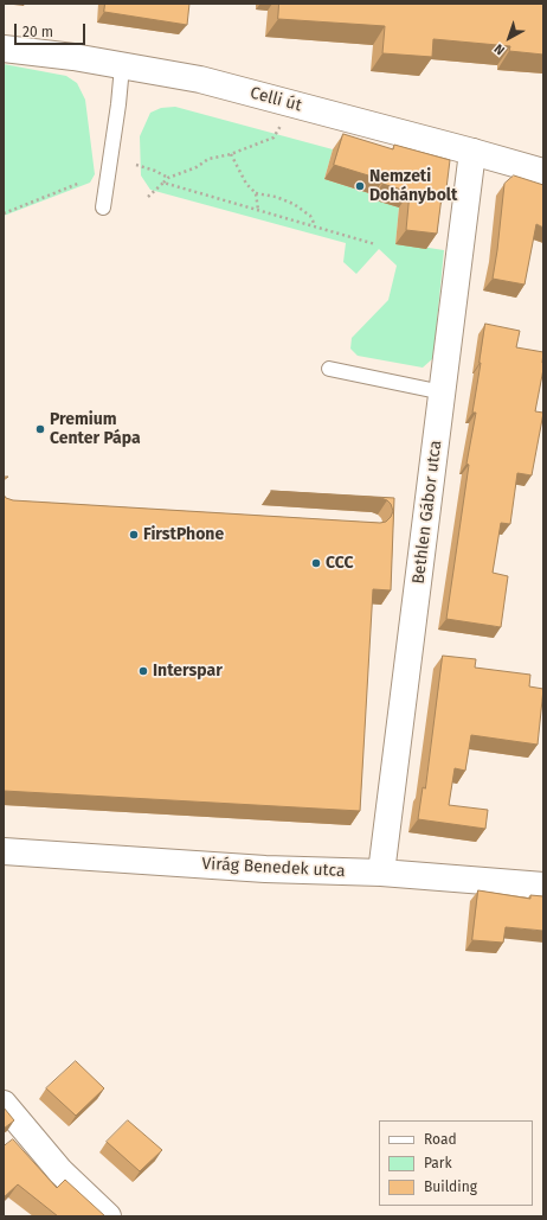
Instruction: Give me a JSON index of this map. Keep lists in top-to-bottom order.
{
  "streets": {
    "street": ["Celli út", "Bethlen Gábor utca", "Virág Benedek utca"]
  },
  "crossings": [
    ["Celli út", "Bethlen Gábor utca"],
    ["Bethlen Gábor utca", "Virág Benedek utca"]
  ],
  "places": [
    "Nemzeti Dohánybolt",
    "Premium Center Pápa",
    "FirstPhone",
    "CCC",
    "Interspar"
  ],
  "legend": ["Road", "Park", "Building"],
  "scale_bar": "20 m",
  "north": "bottom left"
}
